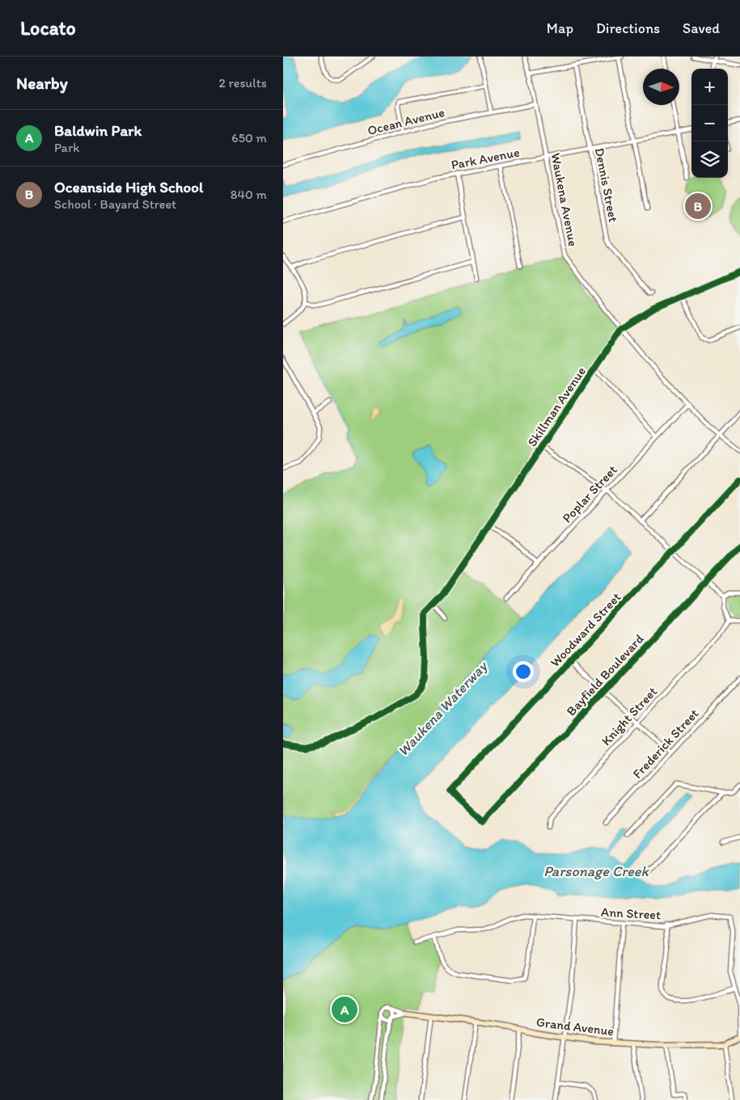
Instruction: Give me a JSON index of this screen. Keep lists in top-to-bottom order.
{
  "streets": {
    "street": [
      "Ocean Avenue",
      "Park Avenue",
      "Dennis Street",
      "Waukena Avenue",
      "Skillman Avenue",
      "Poplar Street",
      "Woodward Street",
      "Bayfield Boulevard",
      "Knight Street",
      "Frederick Street",
      "Ann Street",
      "Grand Avenue"
    ]
  },
  "crossings": [
    ["Ocean Avenue", "Waukena Avenue"],
    ["Park Avenue", "Dennis Street"],
    ["Park Avenue", "Waukena Avenue"],
    ["Waukena Avenue", "Skillman Avenue"],
    ["Waukena Avenue", "Poplar Street"],
    ["Woodward Street", "Bayfield Boulevard"],
    ["Ann Street", "Grand Avenue"]
  ],
  "water": ["Waukena Waterway", "Parsonage Creek"],
  "north": "right",
  "page": {
    "header": "Locato",
    "nav": ["Map", "Directions", "Saved"],
    "heading": ["Nearby", "2 results"],
    "map_buttons": ["+", "−"],
    "list": [
      {
        "mark": "A",
        "name": "Baldwin Park",
        "note": "Park",
        "value": "650 m"
      },
      {
        "mark": "B",
        "name": "Oceanside High School",
        "note": "School · Bayard Street",
        "value": "840 m"
      }
    ],
    "pins": ["B", "A"]
  }
}
